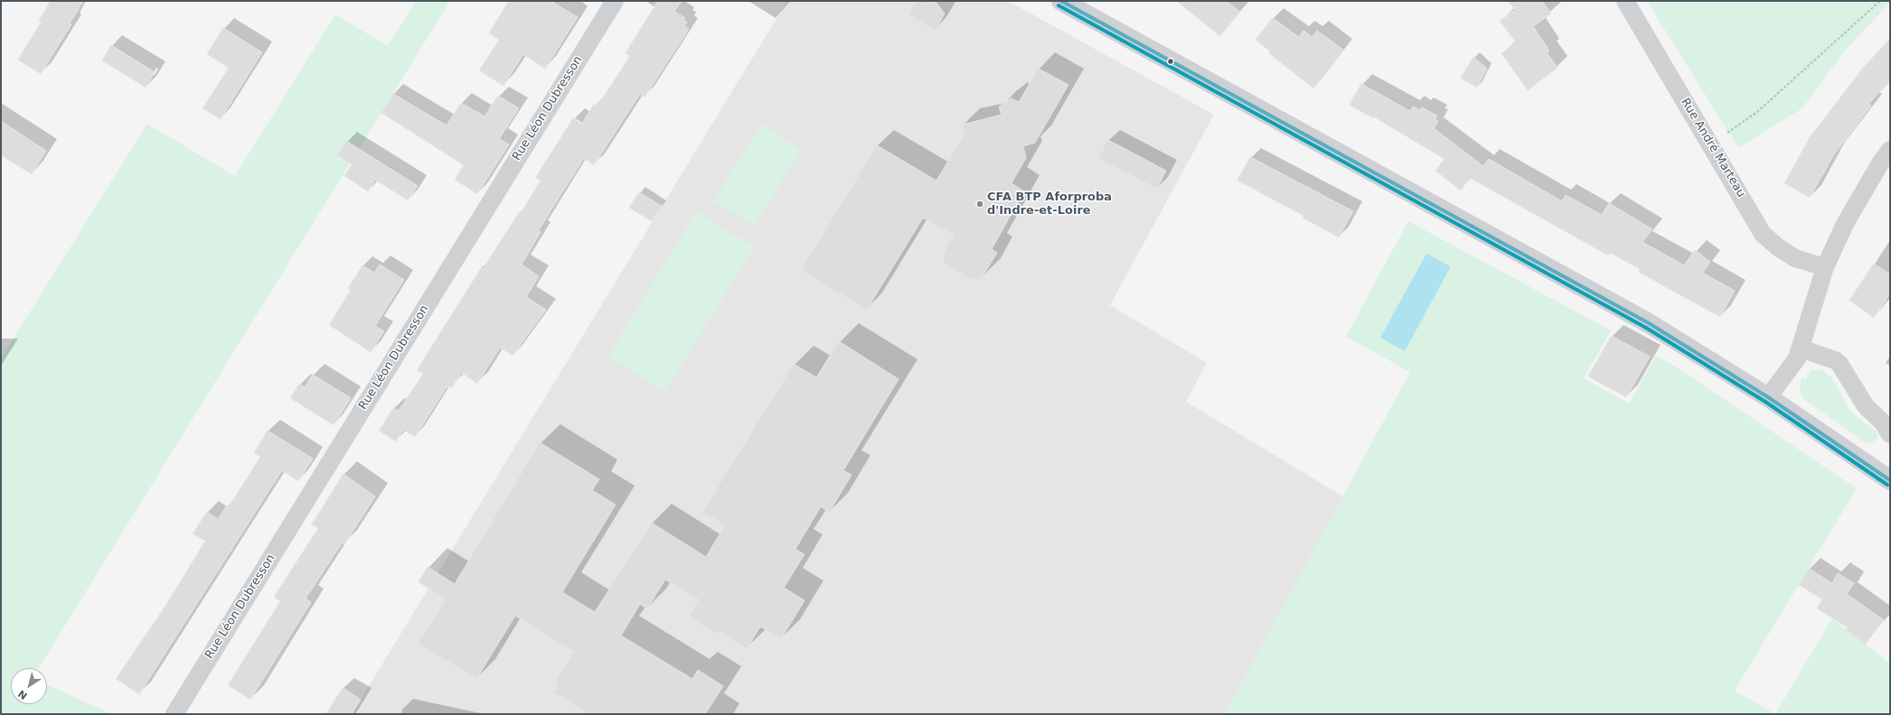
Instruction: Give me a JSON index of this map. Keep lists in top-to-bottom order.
{
  "streets": {
    "street": ["Rue Léon Dubresson", "Rue André Marteau"]
  },
  "places": ["CFA BTP Aforproba d'Indre-et-Loire"],
  "north": "bottom left"
}
